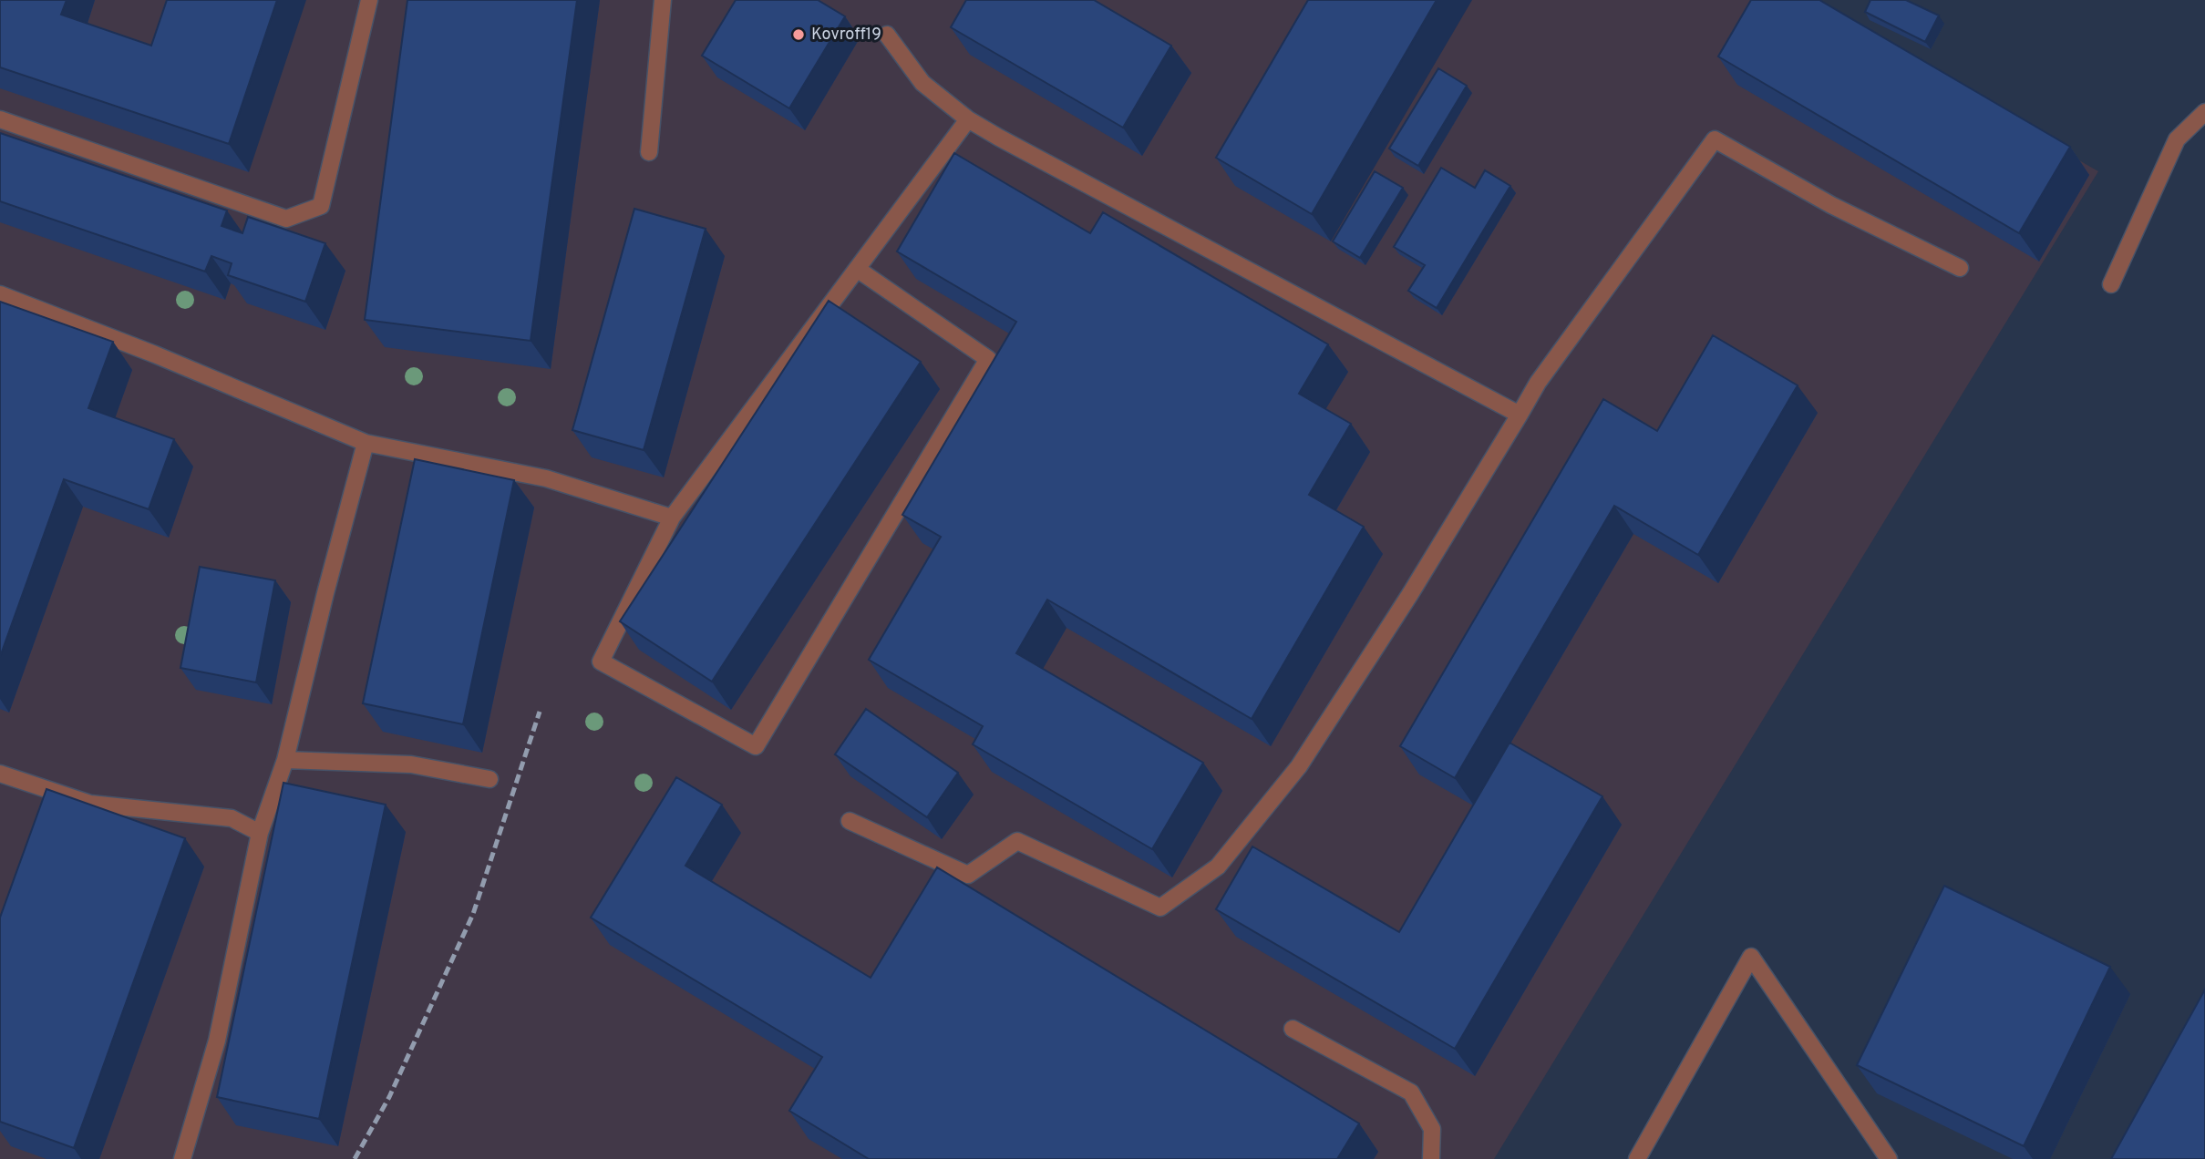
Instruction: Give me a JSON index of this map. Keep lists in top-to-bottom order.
{
  "places": ["Kovroff19"]
}
